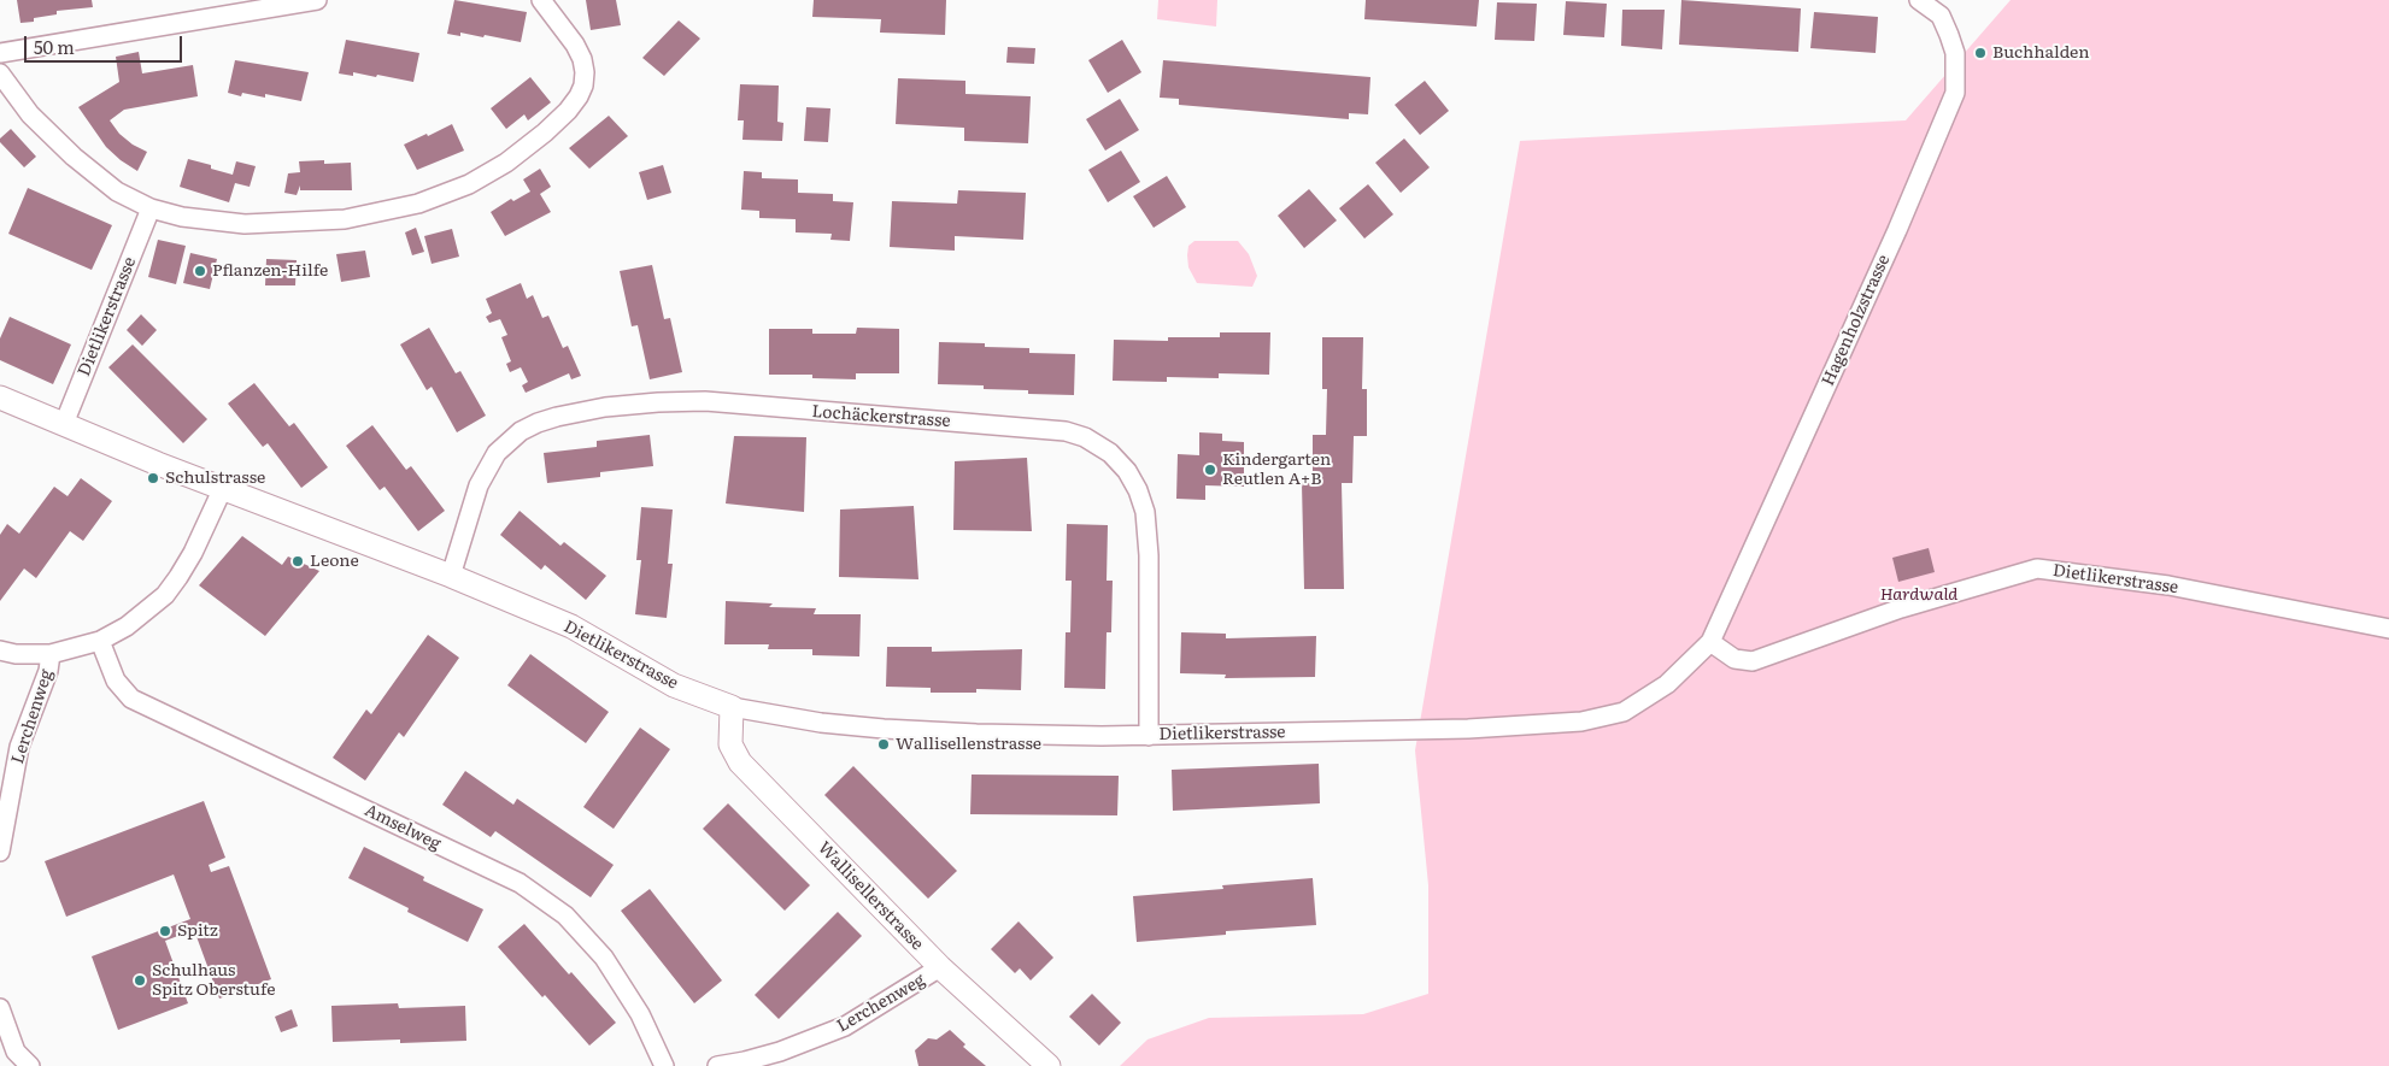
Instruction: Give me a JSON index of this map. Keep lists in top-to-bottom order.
{
  "streets": {
    "street": [
      "Dietlikerstrasse",
      "Hagenholzstrasse",
      "Lochäckerstrasse",
      "Lerchenweg",
      "Amselweg",
      "Wallisellerstrasse"
    ]
  },
  "crossings": [
    ["Dietlikerstrasse", "Hagenholzstrasse"],
    ["Dietlikerstrasse", "Lochäckerstrasse"],
    ["Dietlikerstrasse", "Wallisellerstrasse"],
    ["Lerchenweg", "Wallisellerstrasse"]
  ],
  "parks": ["Hardwald"],
  "places": [
    "Buchhalden",
    "Pflanzen-Hilfe",
    "Kindergarten Reutlen A+B",
    "Schulstrasse",
    "Leone",
    "Wallisellenstrasse",
    "Spitz",
    "Schulhaus Spitz Oberstufe"
  ],
  "scale_bar": "50 m"
}
